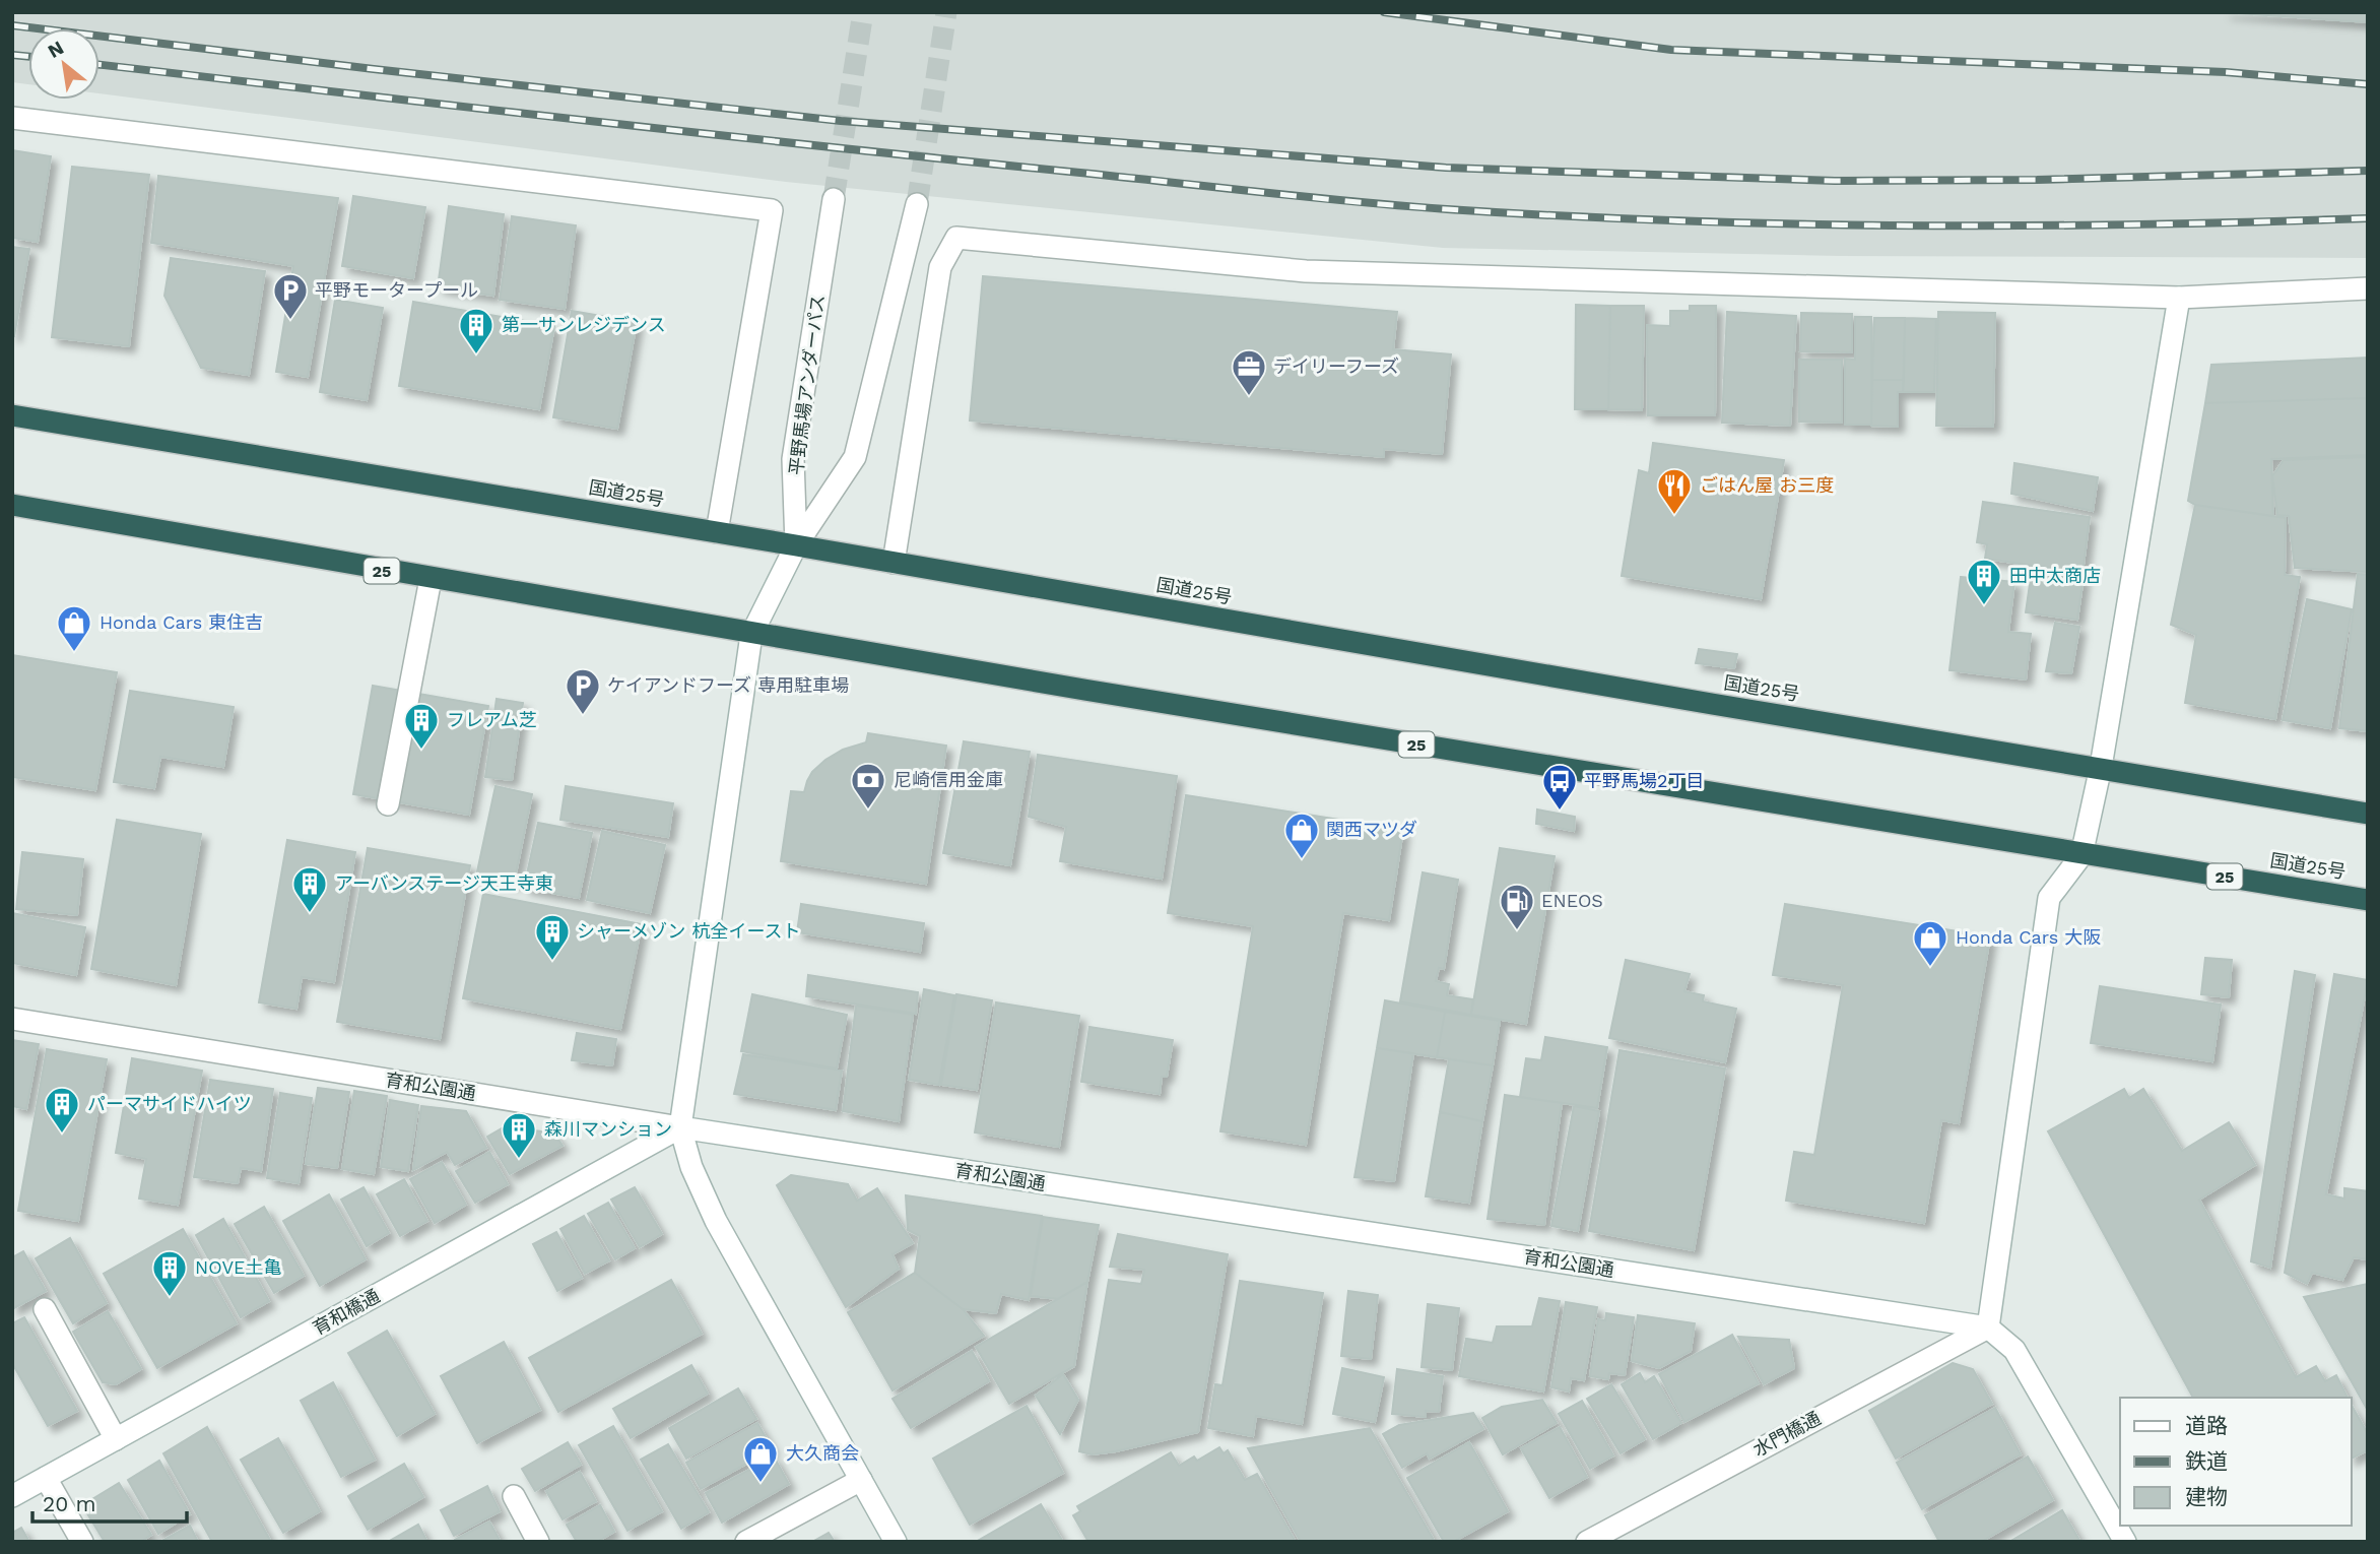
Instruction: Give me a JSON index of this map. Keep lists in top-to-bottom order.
{
  "streets": {
    "highway": ["国道25号", "25"],
    "street": [
      "平野馬場アンダーパス",
      "育和公園通",
      "育和橋通",
      "水門橋通"
    ]
  },
  "crossings": [
    ["平野馬場アンダーパス", "国道25号"],
    ["育和公園通", "育和橋通"],
    ["育和公園通", "水門橋通"]
  ],
  "places": {
    "parking": ["平野モータープール", "ケイアンドフーズ 専用駐車場"],
    "building": [
      "第一サンレジデンス",
      "田中太商店",
      "フレアム芝",
      "アーバンステージ天王寺東",
      "シャーメゾン 杭全イースト",
      "パーマサイドハイツ",
      "森川マンション",
      "NOVE土亀"
    ],
    "office": ["デイリーフーズ"],
    "restaurant": ["ごはん屋 お三度"],
    "shop": [
      "Honda Cars 東住吉",
      "関西マツダ",
      "Honda Cars 大阪",
      "大久商会"
    ],
    "bank": ["尼崎信用金庫"],
    "bus stop": ["平野馬場2丁目"],
    "fuel station": ["ENEOS"]
  },
  "legend": ["道路", "鉄道", "建物"],
  "scale_bar": "20 m",
  "north": "top left"
}
